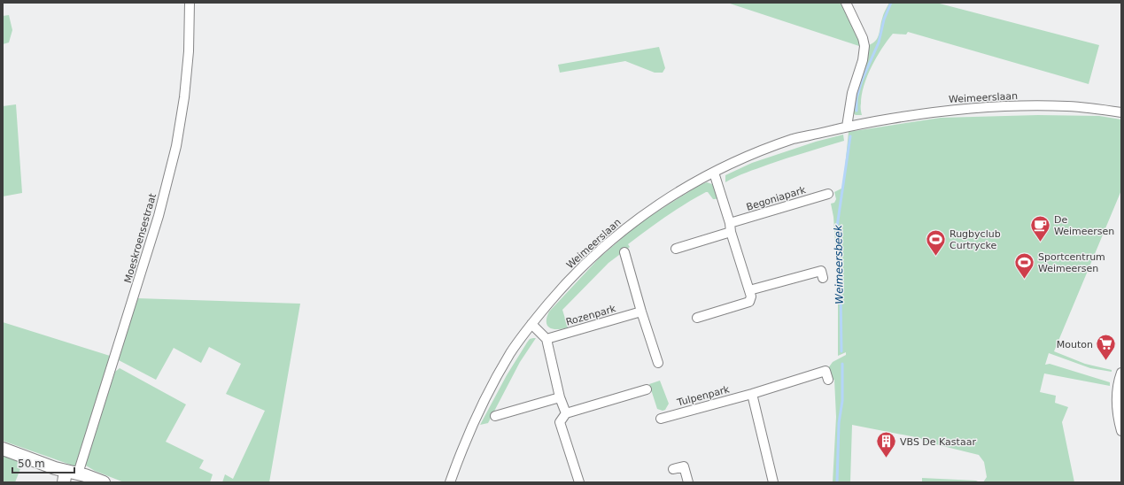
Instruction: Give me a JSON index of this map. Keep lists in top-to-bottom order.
{
  "streets": {
    "street": [
      "Weimeerslaan",
      "Begoniapark",
      "Moeskroensestraat",
      "Rozenpark",
      "Tulpenpark"
    ]
  },
  "water": ["Weimeersbeek"],
  "places": {
    "cafe": ["De Weimeersen"],
    "sports": ["Rugbyclub Curtrycke", "Sportcentrum Weimeersen"],
    "supermarket": ["Mouton"],
    "building": ["VBS De Kastaar"]
  },
  "scale_bar": "50 m"
}
